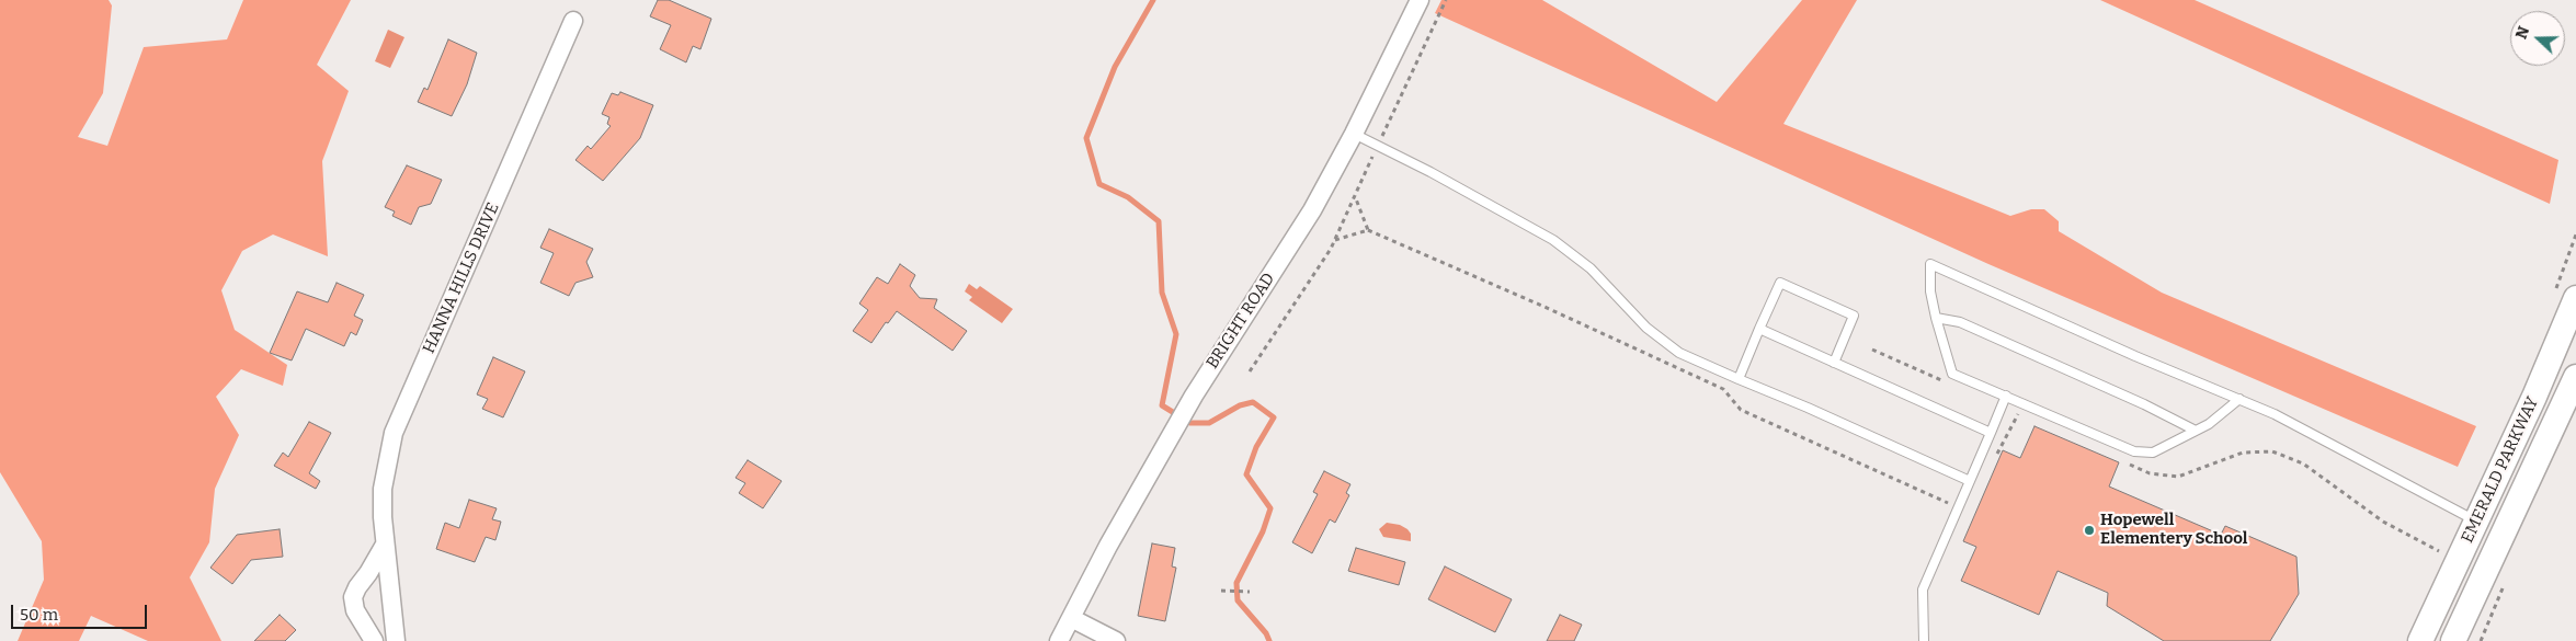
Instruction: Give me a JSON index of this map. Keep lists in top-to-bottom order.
{
  "streets": {
    "main road": ["EMERALD PARKWAY"],
    "street": ["HANNA HILLS DRIVE", "BRIGHT ROAD"]
  },
  "places": ["Hopewell Elementery School"],
  "scale_bar": "50 m",
  "north": "left"
}
